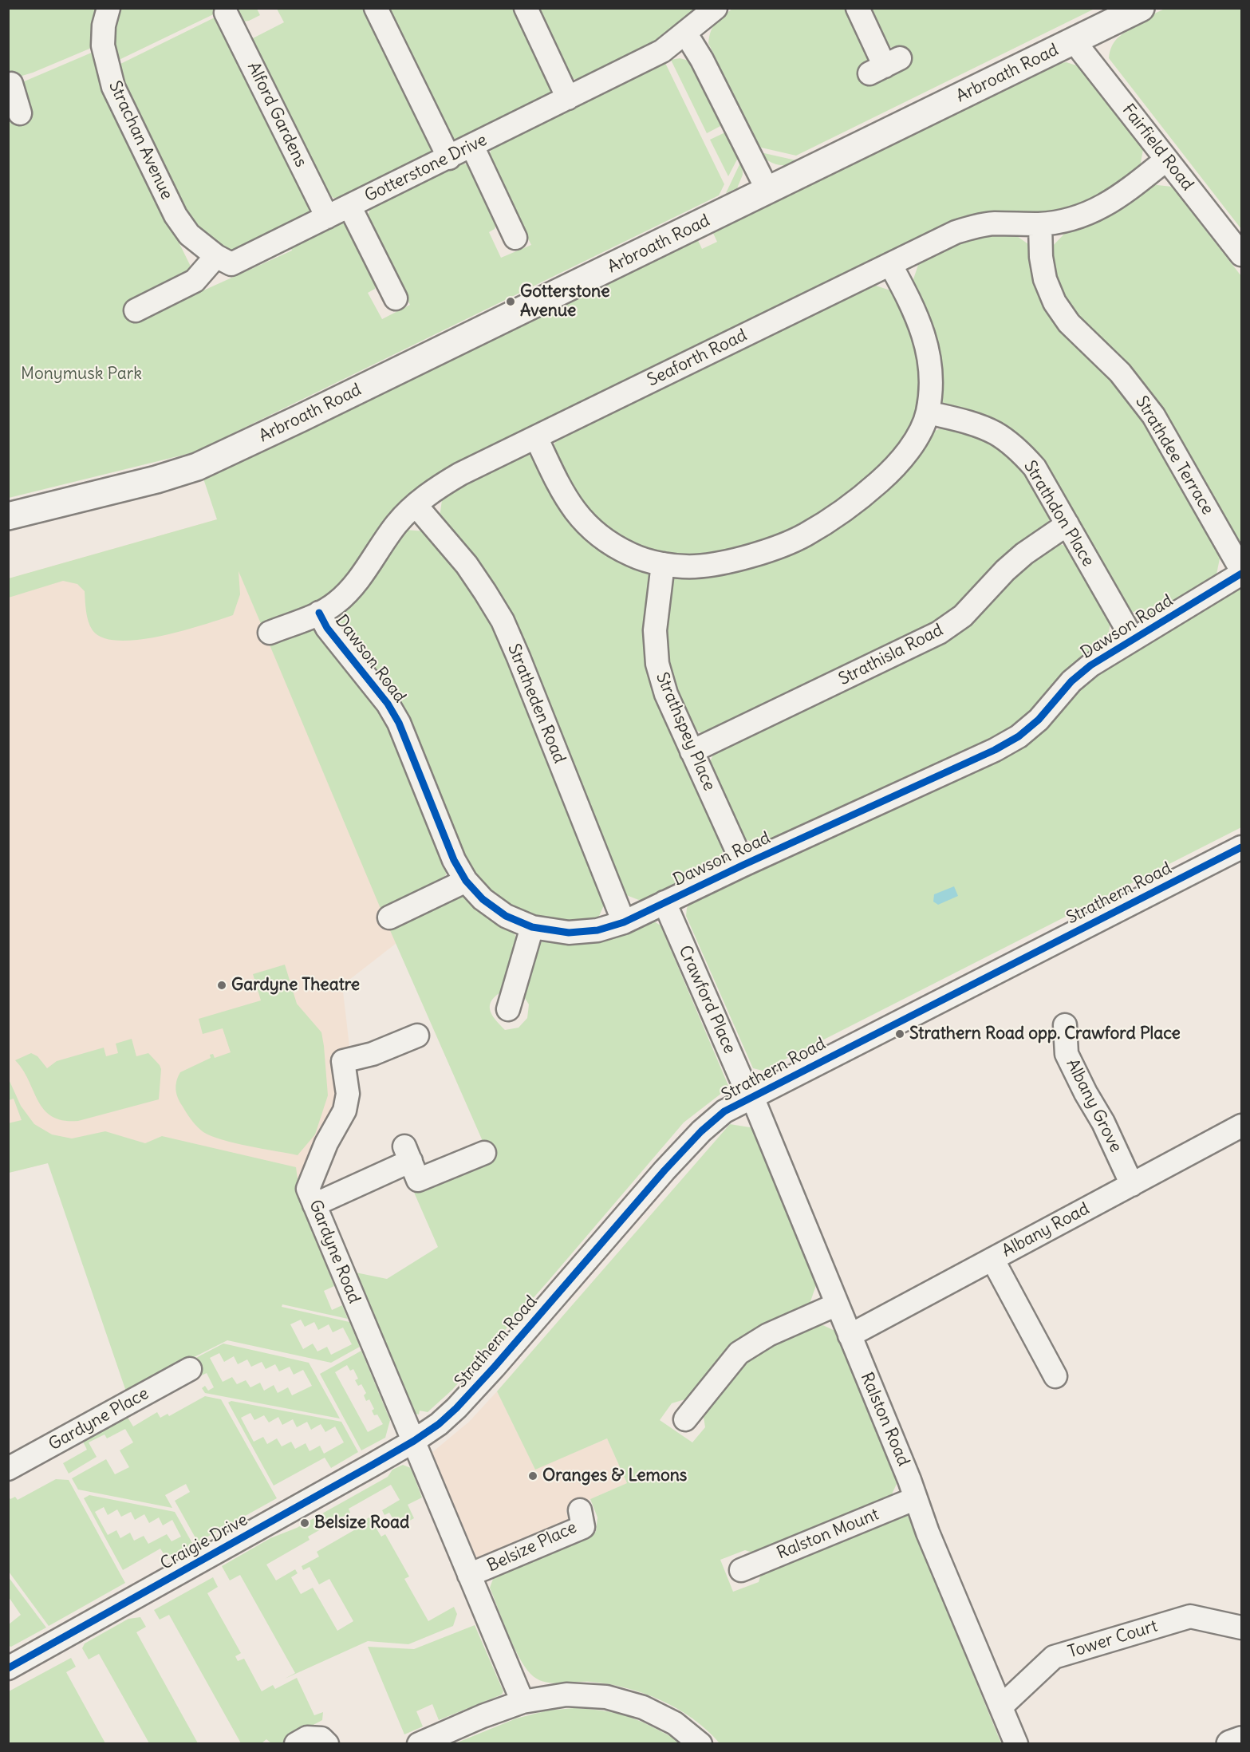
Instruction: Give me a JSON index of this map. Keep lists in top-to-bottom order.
{
  "streets": {
    "main road": ["Arbroath Road"],
    "street": [
      "Alford Gardens",
      "Strachan Avenue",
      "Fairfield Road",
      "Gotterstone Drive",
      "Seaforth Road",
      "Strathdee Terrace",
      "Strathdon Place",
      "Dawson Road",
      "Strathisla Road",
      "Stratheden Road",
      "Strathspey Place",
      "Strathern Road",
      "Crawford Place",
      "Albany Grove",
      "Albany Road",
      "Gardyne Road",
      "Gardyne Place",
      "Ralston Road",
      "Ralston Mount",
      "Craigie Drive",
      "Belsize Place",
      "Tower Court"
    ]
  },
  "crossings": [
    ["Arbroath Road", "Fairfield Road"],
    ["Alford Gardens", "Gotterstone Drive"],
    ["Strachan Avenue", "Gotterstone Drive"],
    ["Fairfield Road", "Seaforth Road"],
    ["Seaforth Road", "Strathdee Terrace"],
    ["Seaforth Road", "Dawson Road"],
    ["Seaforth Road", "Stratheden Road"],
    ["Strathdee Terrace", "Dawson Road"],
    ["Strathdon Place", "Dawson Road"],
    ["Strathdon Place", "Strathisla Road"],
    ["Dawson Road", "Stratheden Road"],
    ["Dawson Road", "Strathspey Place"],
    ["Dawson Road", "Crawford Place"],
    ["Strathisla Road", "Strathspey Place"],
    ["Strathern Road", "Crawford Place"],
    ["Strathern Road", "Gardyne Road"],
    ["Strathern Road", "Ralston Road"],
    ["Strathern Road", "Craigie Drive"],
    ["Crawford Place", "Ralston Road"],
    ["Albany Grove", "Albany Road"],
    ["Albany Road", "Ralston Road"],
    ["Gardyne Road", "Craigie Drive"],
    ["Ralston Road", "Ralston Mount"],
    ["Ralston Road", "Tower Court"]
  ],
  "parks": ["Monymusk Park"],
  "places": [
    "Gotterstone Avenue",
    "Gardyne Theatre",
    "Strathern Road opp. Crawford Place",
    "Oranges & Lemons",
    "Belsize Road"
  ]
}
